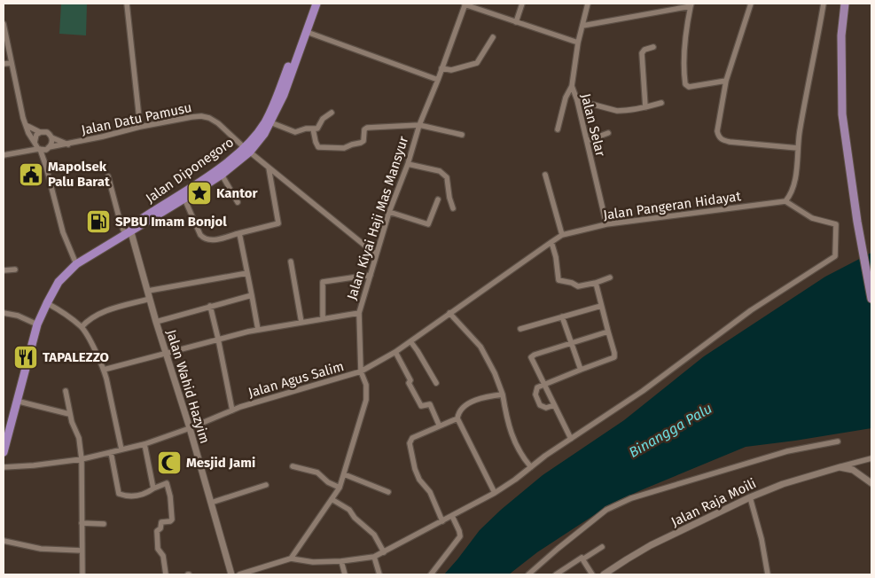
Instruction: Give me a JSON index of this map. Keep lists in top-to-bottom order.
{
  "streets": {
    "highway": ["Jalan Diponegoro"],
    "street": [
      "Jalan Datu Pamusu",
      "Jalan Selar",
      "Jalan Pangeran Hidayat",
      "Jalan Kiyai Haji Mas Mansyur",
      "Jalan Agus Salim",
      "Jalan Wahid Hazyim",
      "Jalan Raja Moili"
    ]
  },
  "crossings": [
    ["Jalan Datu Pamusu", "Jalan Diponegoro"],
    ["Jalan Datu Pamusu", "Jalan Kiyai Haji Mas Mansyur"],
    ["Jalan Selar", "Jalan Pangeran Hidayat"],
    ["Jalan Diponegoro", "Jalan Wahid Hazyim"],
    ["Jalan Pangeran Hidayat", "Jalan Agus Salim"],
    ["Jalan Kiyai Haji Mas Mansyur", "Jalan Agus Salim"],
    ["Jalan Agus Salim", "Jalan Wahid Hazyim"]
  ],
  "water": ["Binangga Palu"],
  "places": {
    "public building": ["Mapolsek Palu Barat"],
    "place": ["Kantor"],
    "fuel station": ["SPBU Imam Bonjol"],
    "restaurant": ["TAPALEZZO"],
    "mosque": ["Mesjid Jami"]
  }
}
